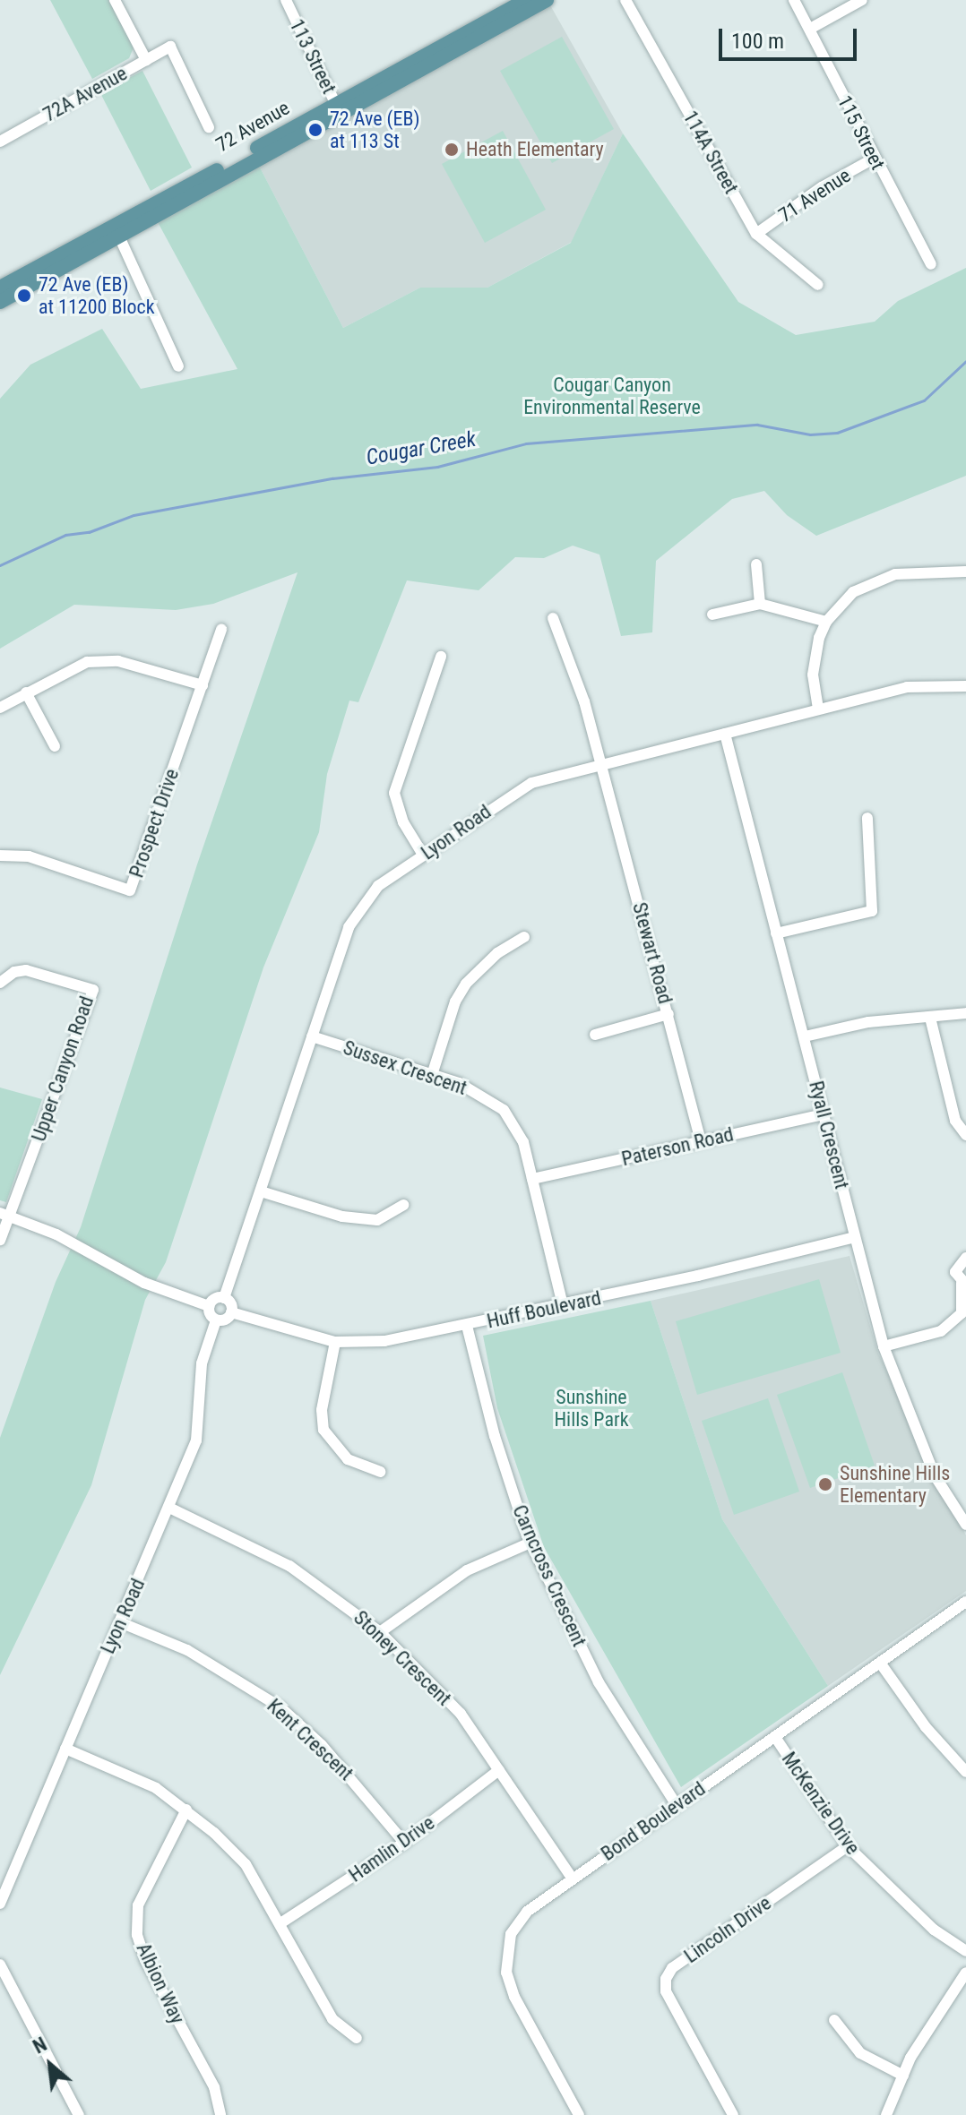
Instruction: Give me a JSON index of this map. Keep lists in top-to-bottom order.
{
  "streets": {
    "main road": ["72 Avenue"],
    "street": [
      "113 Street",
      "72A Avenue",
      "115 Street",
      "114A Street",
      "71 Avenue",
      "Prospect Drive",
      "Lyon Road",
      "Stewart Road",
      "Sussex Crescent",
      "Upper Canyon Road",
      "Ryall Crescent",
      "Paterson Road",
      "Huff Boulevard",
      "Carncross Crescent",
      "Stoney Crescent",
      "Kent Crescent",
      "McKenzie Drive",
      "Bond Boulevard",
      "Hamlin Drive",
      "Lincoln Drive",
      "Albion Way"
    ]
  },
  "crossings": [
    ["113 Street", "72 Avenue"],
    ["115 Street", "71 Avenue"],
    ["114A Street", "71 Avenue"],
    ["Lyon Road", "Stewart Road"],
    ["Lyon Road", "Sussex Crescent"],
    ["Lyon Road", "Ryall Crescent"],
    ["Lyon Road", "Stoney Crescent"],
    ["Lyon Road", "Kent Crescent"],
    ["Stewart Road", "Paterson Road"],
    ["Sussex Crescent", "Paterson Road"],
    ["Sussex Crescent", "Huff Boulevard"],
    ["Ryall Crescent", "Paterson Road"],
    ["Ryall Crescent", "Huff Boulevard"],
    ["Huff Boulevard", "Carncross Crescent"],
    ["Carncross Crescent", "Bond Boulevard"],
    ["Stoney Crescent", "Bond Boulevard"],
    ["Stoney Crescent", "Hamlin Drive"],
    ["Kent Crescent", "Hamlin Drive"],
    ["McKenzie Drive", "Bond Boulevard"],
    ["McKenzie Drive", "Lincoln Drive"]
  ],
  "water": ["Cougar Creek"],
  "parks": ["Cougar Canyon Environmental Reserve", "Sunshine Hills Park"],
  "places": [
    "72 Ave (EB) at 113 St",
    "Heath Elementary",
    "72 Ave (EB) at 11200 Block",
    "Sunshine Hills Elementary"
  ],
  "scale_bar": "100 m",
  "north": "top left"
}
